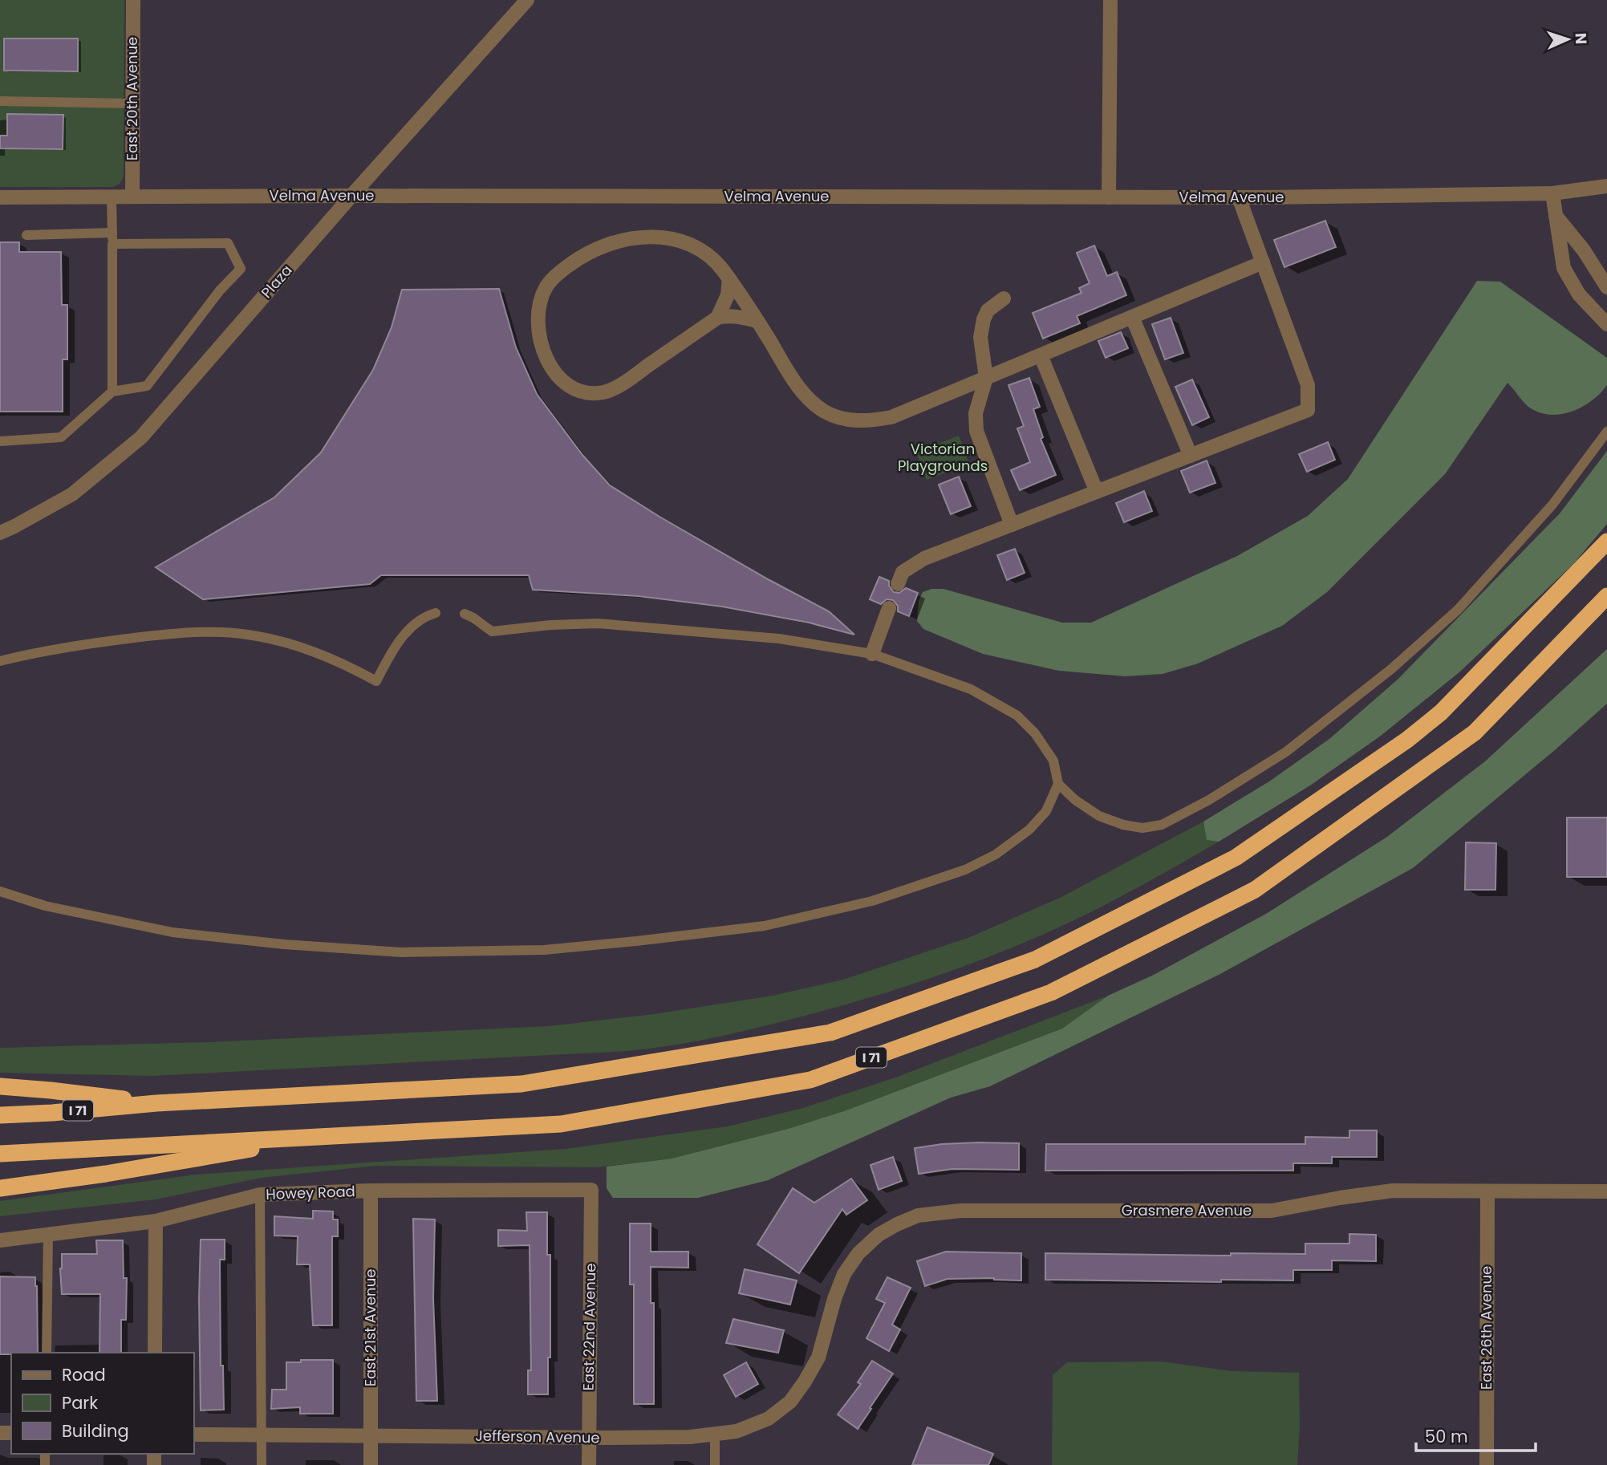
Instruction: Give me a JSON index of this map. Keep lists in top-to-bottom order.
{
  "streets": {
    "highway": ["I 71"],
    "street": [
      "East 20th Avenue",
      "Velma Avenue",
      "Plaza",
      "Howey Road",
      "Grasmere Avenue",
      "East 22nd Avenue",
      "East 21st Avenue",
      "East 26th Avenue",
      "Jefferson Avenue"
    ]
  },
  "crossings": [
    ["East 20th Avenue", "Velma Avenue"],
    ["Velma Avenue", "Plaza"],
    ["Howey Road", "East 22nd Avenue"],
    ["Howey Road", "East 21st Avenue"],
    ["Grasmere Avenue", "East 26th Avenue"],
    ["Grasmere Avenue", "Jefferson Avenue"],
    ["East 22nd Avenue", "Jefferson Avenue"],
    ["East 21st Avenue", "Jefferson Avenue"]
  ],
  "parks": ["Victorian Playgrounds"],
  "legend": ["Road", "Park", "Building"],
  "scale_bar": "50 m",
  "north": "right"
}
